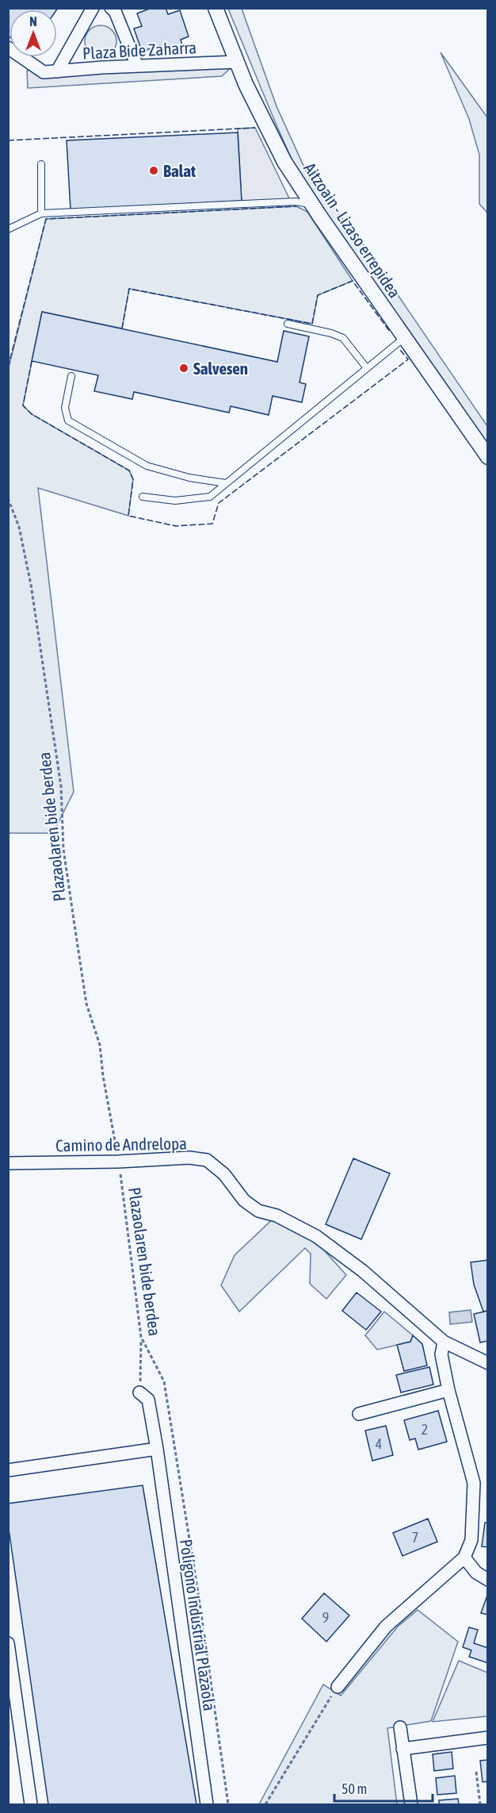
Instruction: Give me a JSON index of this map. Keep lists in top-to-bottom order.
{
  "streets": {
    "street": [
      "Plaza Bide Zaharra",
      "Aitzoain - Lizaso errepidea",
      "Camino de Andrelopa",
      "Polígono Industrial Plazaola"
    ],
    "path": ["Plazaolaren bide berdea"]
  },
  "crossings": [
    ["Plaza Bide Zaharra", "Aitzoain - Lizaso errepidea"]
  ],
  "places": ["Balat", "Salvesen"],
  "house_numbers": [
    "2",
    "4",
    "7",
    "9"
  ],
  "scale_bar": "50 m",
  "north": "top"
}
